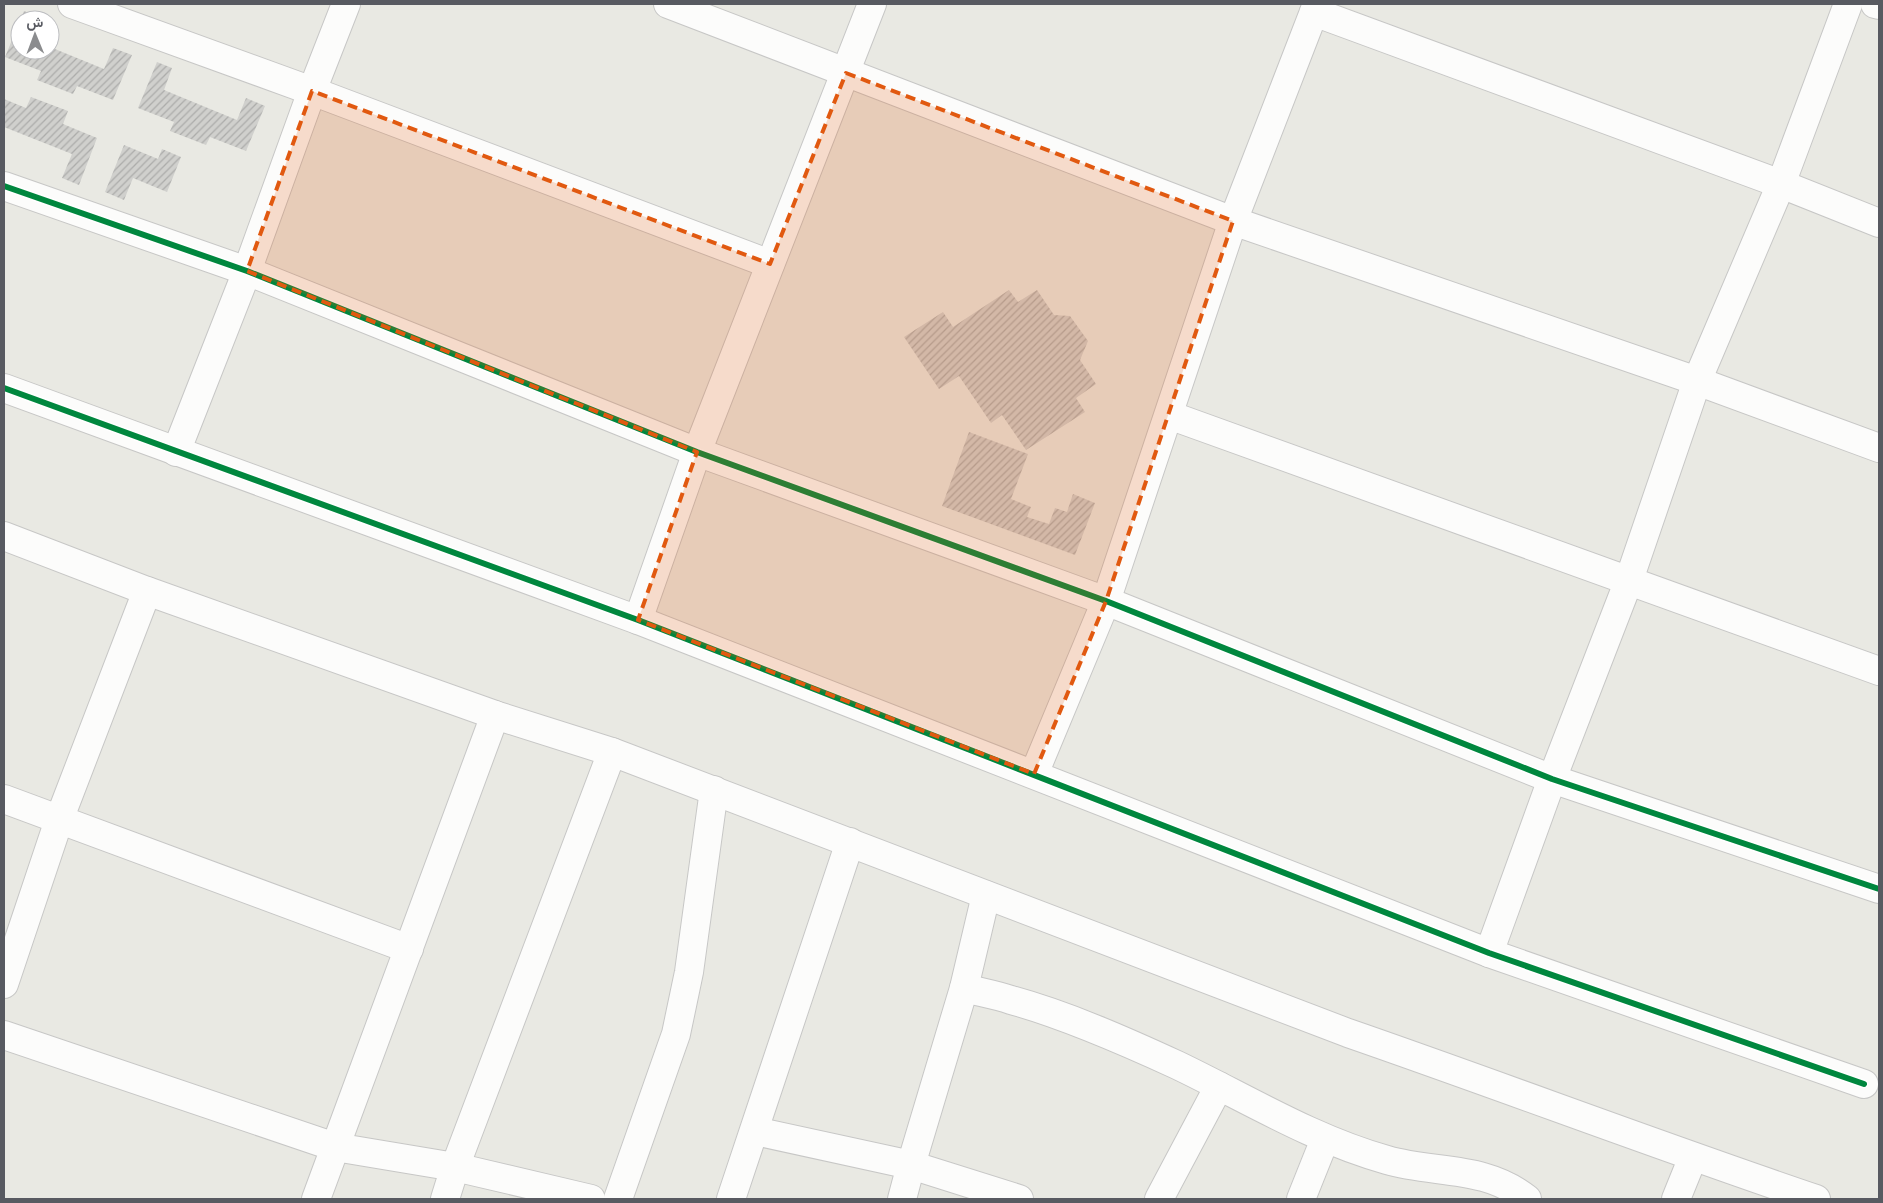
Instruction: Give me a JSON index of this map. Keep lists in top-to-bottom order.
{
  "north": "top"
}
